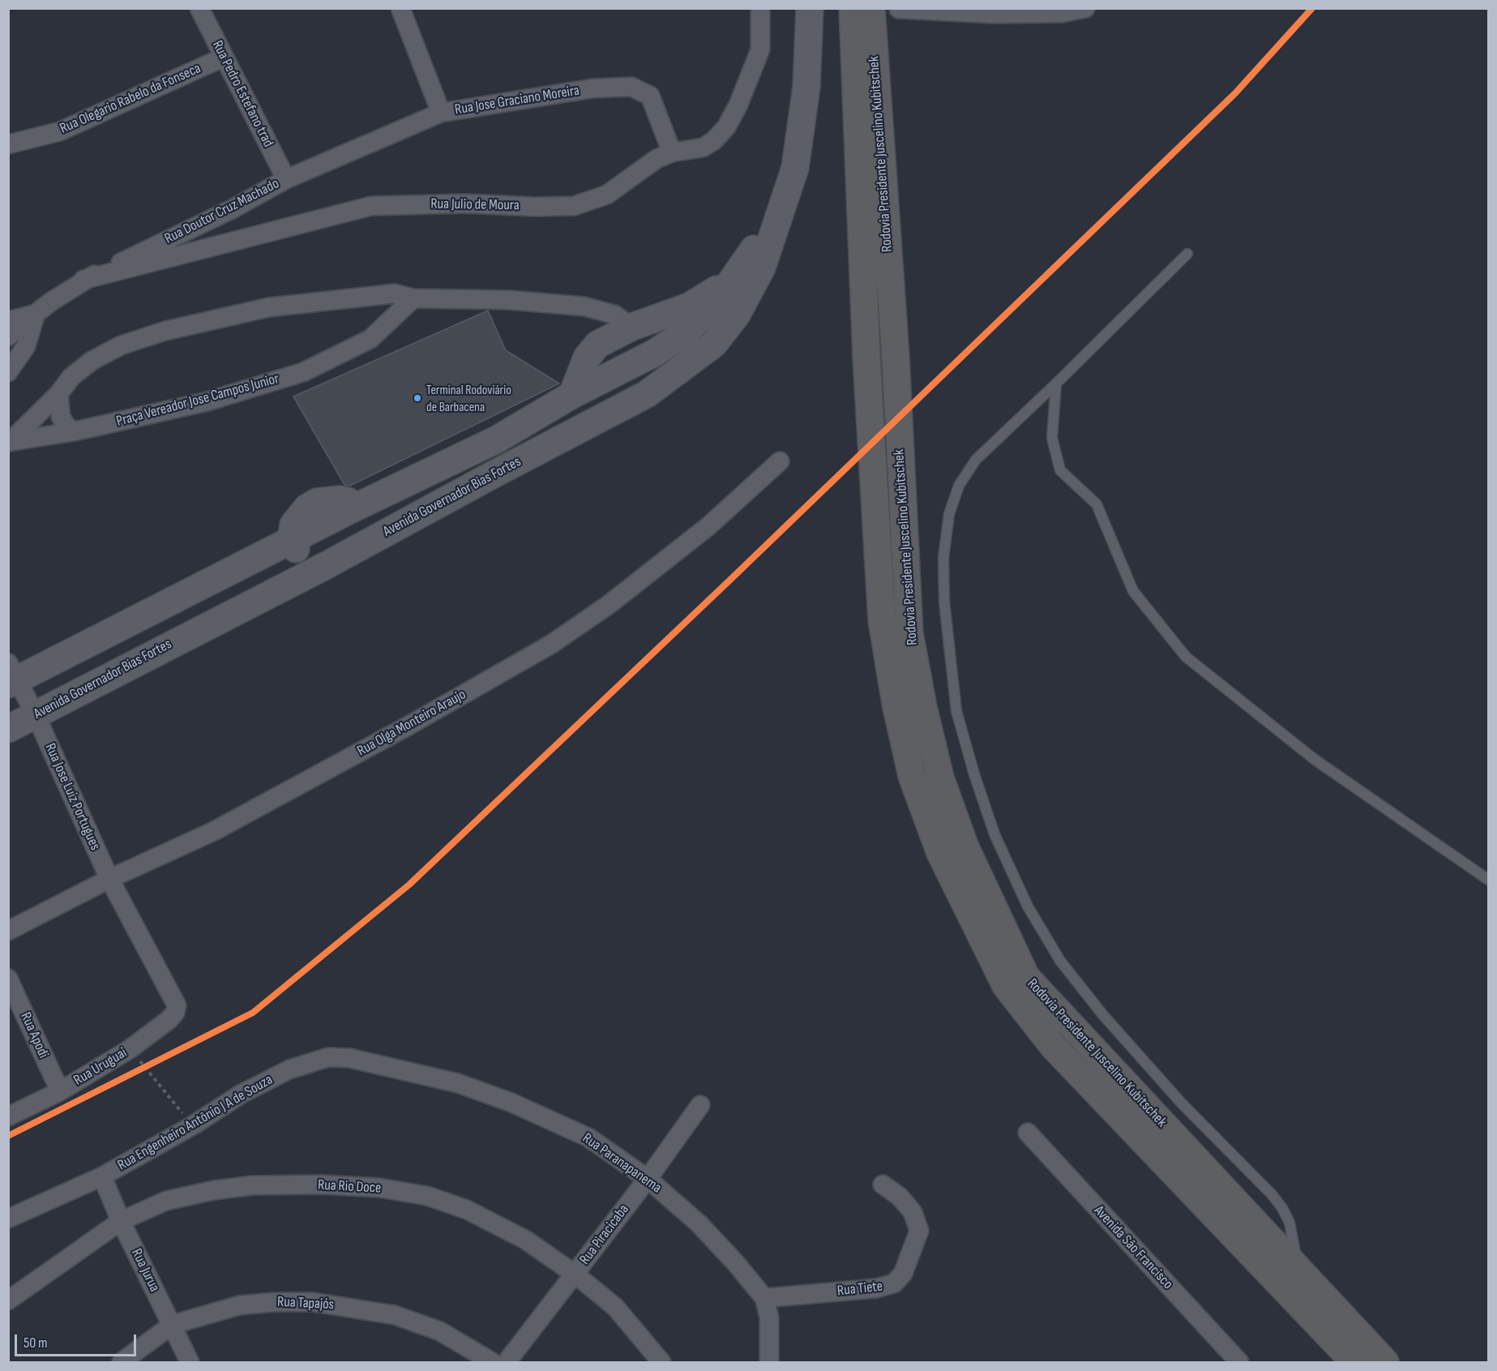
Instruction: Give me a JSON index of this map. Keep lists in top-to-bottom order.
{
  "streets": {
    "highway": ["Rodovia Presidente Juscelino Kubitschek"],
    "main road": ["Avenida Governador Bias Fortes"],
    "street": [
      "Rua Pedro Estefano trad",
      "Rua Olegario Rabelo da Fonseca",
      "Rua Jose Graciano Moreira",
      "Rua Julio de Moura",
      "Rua Doutor Cruz Machado",
      "Praça Vereador Jose Campos Junior",
      "Rua Olga Monteiro Araujo",
      "Rua Jose Luiz Portugues",
      "Rua Apodi",
      "Rua Uruguai",
      "Rua Engenheiro Antônio J A de Souza",
      "Rua Paranapanema",
      "Rua Rio Doce",
      "Rua Piracicaba",
      "Avenida São Francisco",
      "Rua Jurua",
      "Rua Tiete",
      "Rua Tapajós"
    ]
  },
  "crossings": [
    ["Rua Pedro Estefano trad", "Rua Olegario Rabelo da Fonseca"],
    ["Rua Pedro Estefano trad", "Rua Doutor Cruz Machado"],
    ["Rua Jose Graciano Moreira", "Rua Julio de Moura"],
    ["Rua Jose Graciano Moreira", "Rua Doutor Cruz Machado"],
    ["Rua Julio de Moura", "Rua Doutor Cruz Machado"],
    ["Avenida Governador Bias Fortes", "Rua Jose Luiz Portugues"],
    ["Rua Olga Monteiro Araujo", "Rua Jose Luiz Portugues"],
    ["Rua Jose Luiz Portugues", "Rua Uruguai"],
    ["Rua Apodi", "Rua Uruguai"],
    ["Rua Engenheiro Antônio J A de Souza", "Rua Paranapanema"],
    ["Rua Engenheiro Antônio J A de Souza", "Rua Jurua"],
    ["Rua Paranapanema", "Rua Piracicaba"],
    ["Rua Paranapanema", "Rua Tiete"],
    ["Rua Rio Doce", "Rua Piracicaba"],
    ["Rua Rio Doce", "Rua Jurua"],
    ["Rua Jurua", "Rua Tapajós"]
  ],
  "places": ["Terminal Rodoviário de Barbacena"],
  "scale_bar": "50 m"
}
